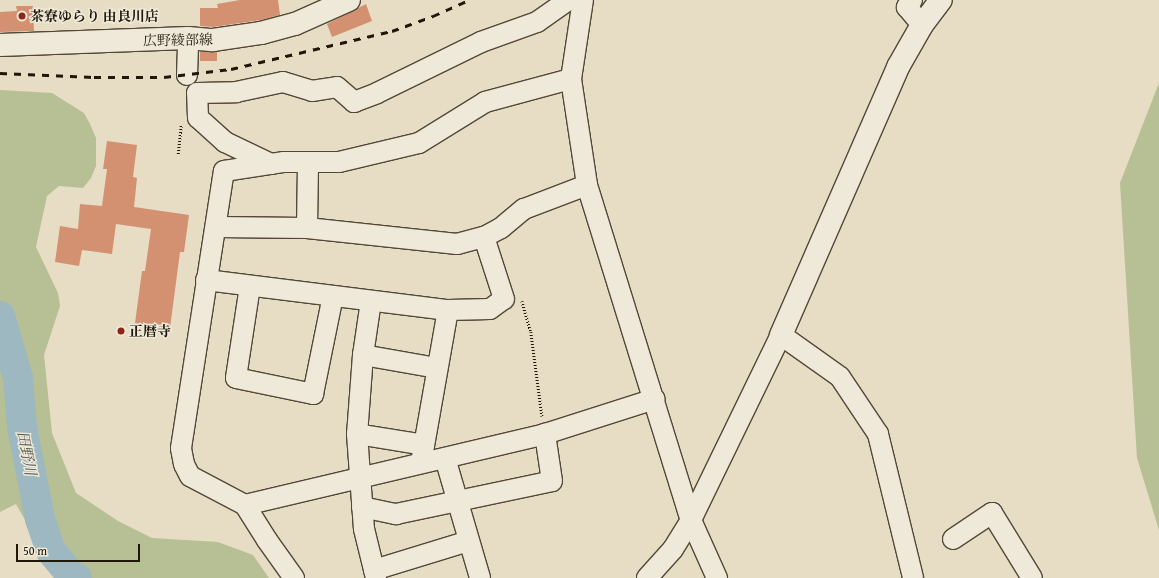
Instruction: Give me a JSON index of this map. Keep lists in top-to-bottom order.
{
  "streets": {
    "street": ["広野綾部線"]
  },
  "water": ["田野川"],
  "places": ["茶寮ゆらり 由良川店", "正暦寺"],
  "scale_bar": "50 m"
}
